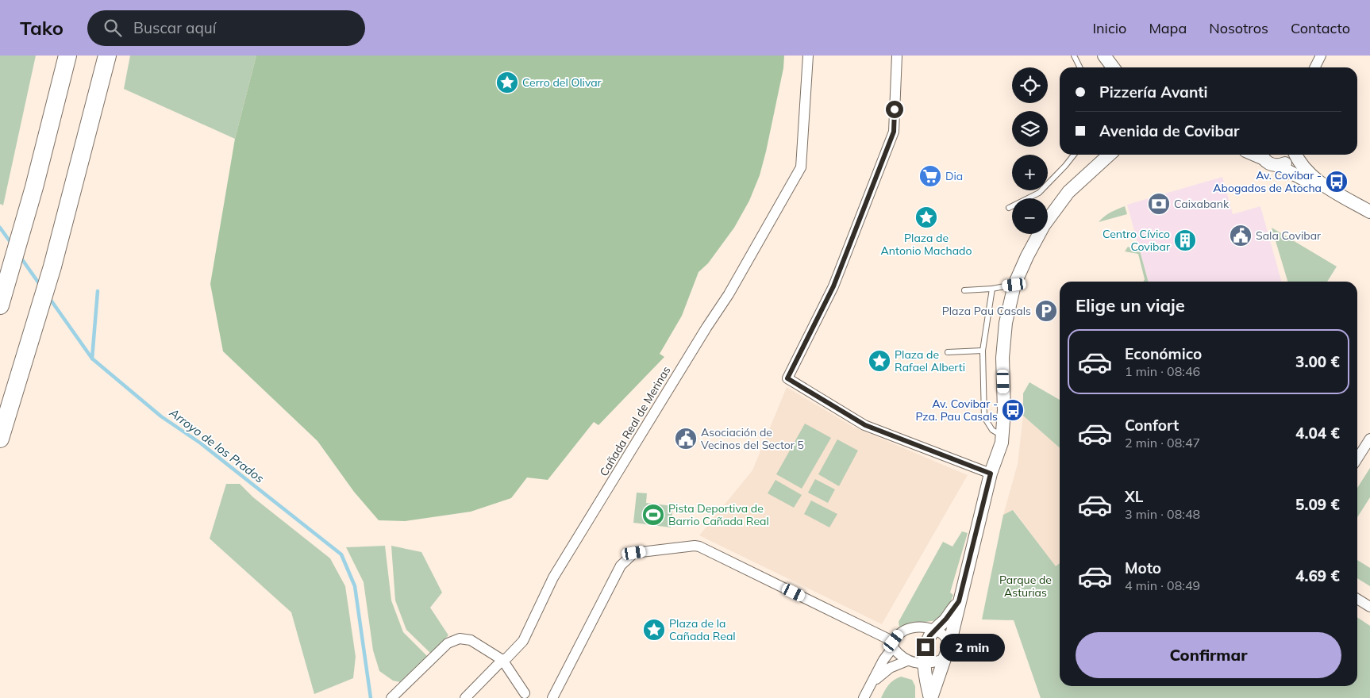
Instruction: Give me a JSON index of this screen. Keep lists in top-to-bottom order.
{
  "streets": {
    "street": ["Cañada Real de Merinas"]
  },
  "water": ["Arroyo de los Prados"],
  "parks": ["Parque de Asturias"],
  "places": {
    "place": [
      "Cerro del Olivar",
      "Plaza de Antonio Machado",
      "Plaza de Rafael Alberti",
      "Plaza de la Cañada Real"
    ],
    "supermarket": ["Dia"],
    "bus stop": ["Av. Covibar - Abogados de Atocha", "Av. Covibar - Pza. Pau Casals"],
    "bank": ["Caixabank"],
    "public building": ["Sala Covibar", "Asociación de Vecinos del Sector 5"],
    "building": ["Centro Cívico Covibar"],
    "parking": ["Plaza Pau Casals"],
    "sports": ["Pista Deportiva de Barrio Cañada Real"]
  },
  "page": {
    "header": "Tako",
    "search": "Buscar aquí",
    "nav": [
      "Inicio",
      "Mapa",
      "Nosotros",
      "Contacto"
    ],
    "map_buttons": ["+", "−"],
    "banner": ["Pizzería Avanti", "Avenida de Covibar"],
    "heading": "Elige un viaje",
    "list": [
      {
        "name": "Económico",
        "note": "1 min · 08:46",
        "value": "3.00 €"
      },
      {
        "name": "Confort",
        "note": "2 min · 08:47",
        "value": "4.04 €"
      },
      {
        "name": "XL",
        "note": "3 min · 08:48",
        "value": "5.09 €"
      },
      {
        "name": "Moto",
        "note": "4 min · 08:49",
        "value": "4.69 €"
      }
    ],
    "buttons": "Confirmar",
    "bubble": "2 min"
  }
}
